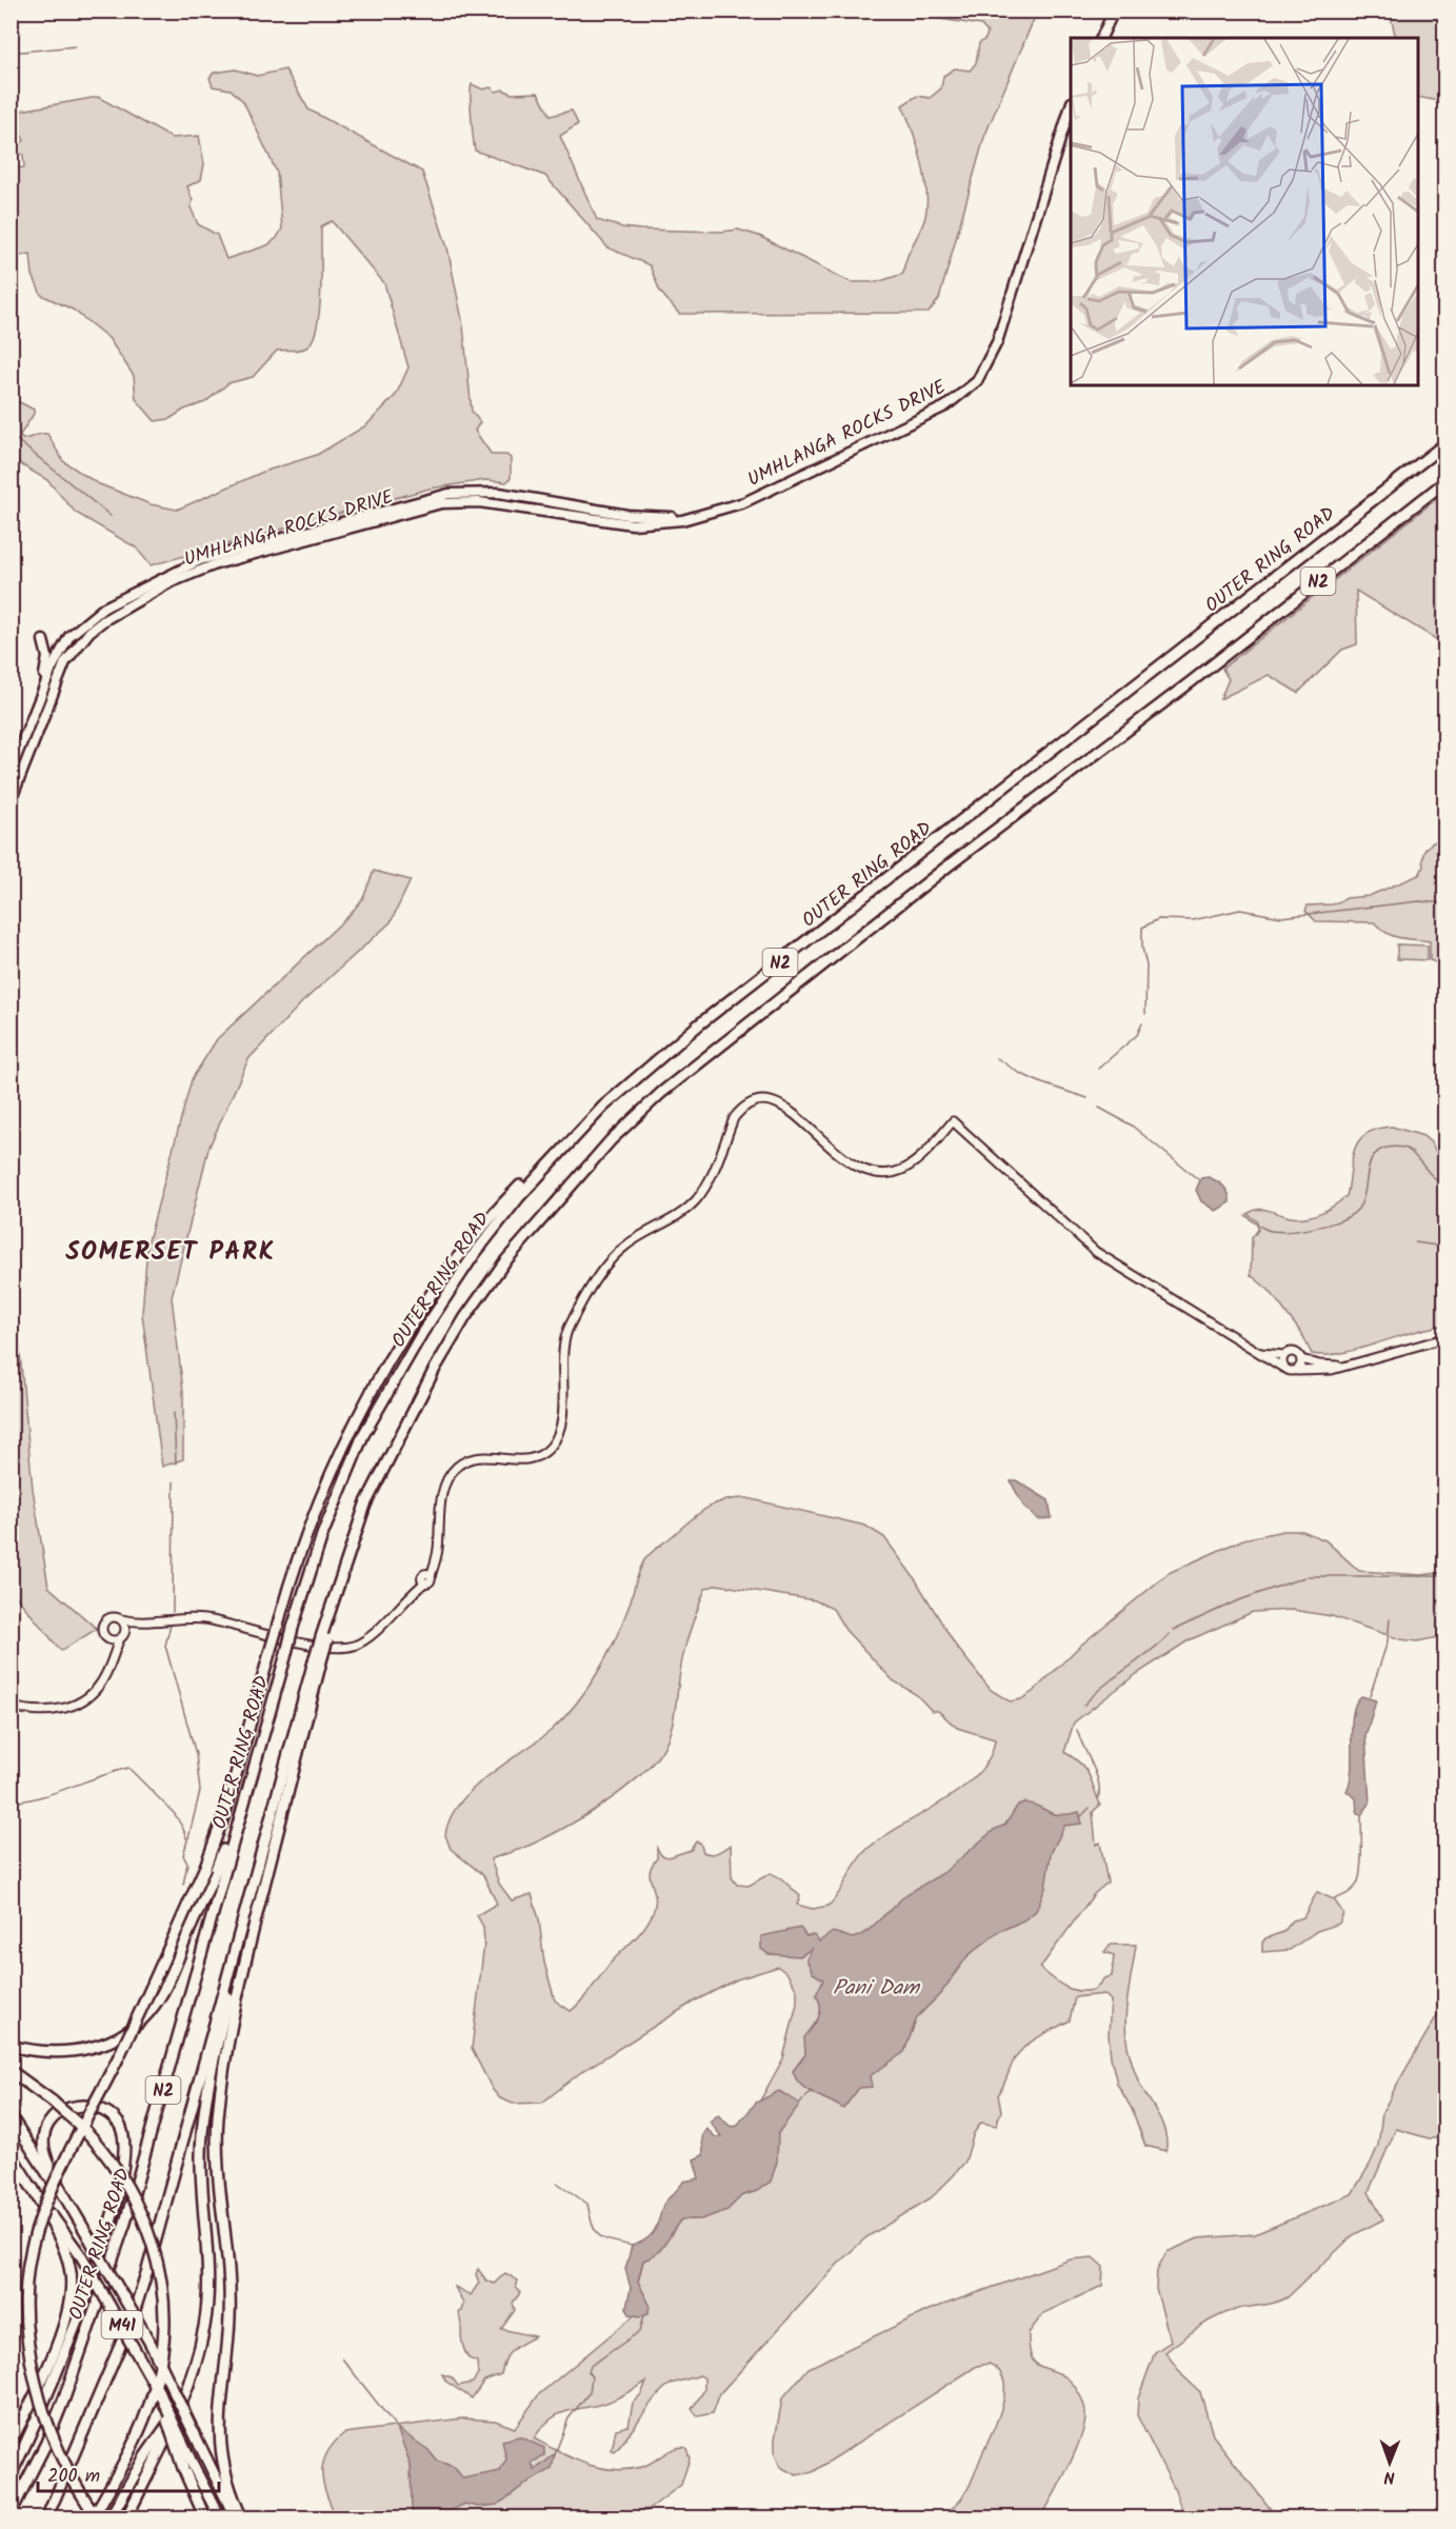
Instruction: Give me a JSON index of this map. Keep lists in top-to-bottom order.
{
  "streets": {
    "highway": ["OUTER RING ROAD", "N2", "M41"],
    "main road": ["UMHLANGA ROCKS DRIVE"]
  },
  "districts": ["SOMERSET PARK"],
  "water": ["Pani Dam"],
  "scale_bar": "200 m",
  "north": "bottom"
}
